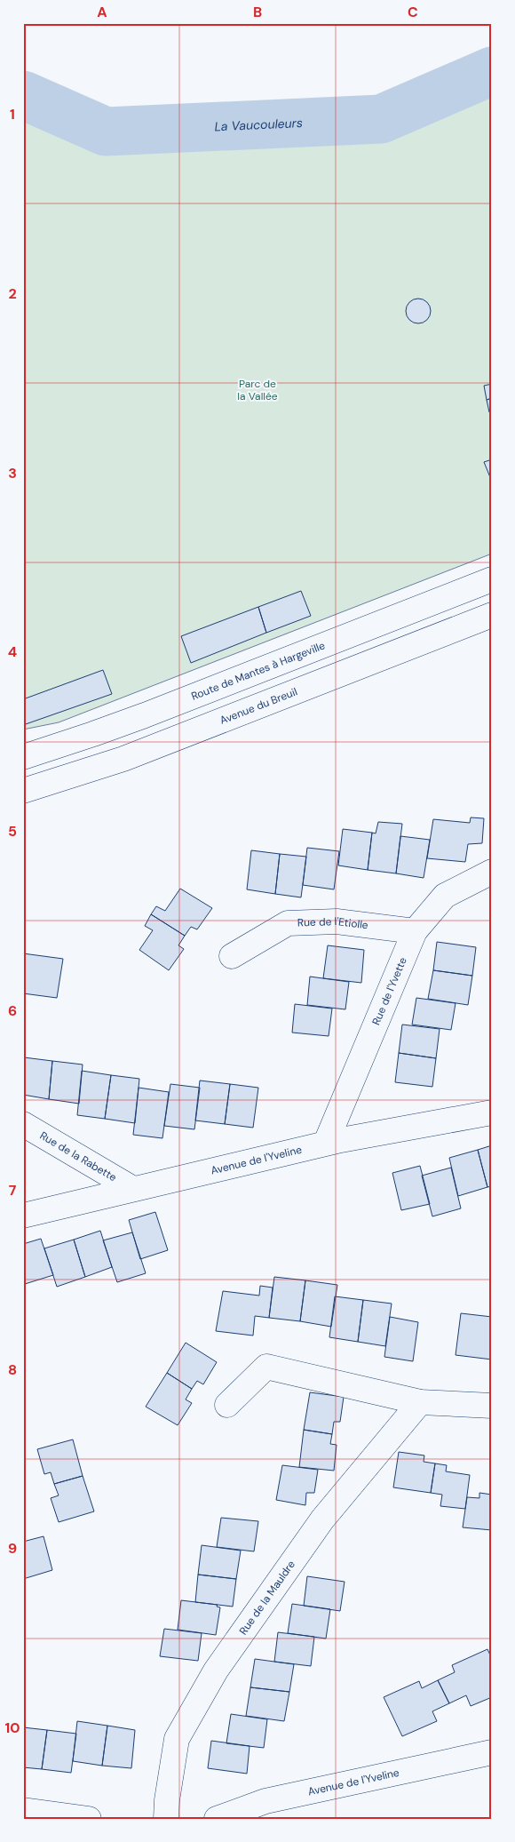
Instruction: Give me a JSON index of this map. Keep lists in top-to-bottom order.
{
  "streets": {
    "street": [
      "Route de Mantes à Hargeville",
      "Avenue du Breuil",
      "Rue de l'Etiolle",
      "Rue de l'Yvette",
      "Rue de la Rabette",
      "Avenue de l'Yveline",
      "Rue de la Mauldre"
    ]
  },
  "crossings": [
    ["Rue de l'Etiolle", "Rue de l'Yvette"],
    ["Rue de l'Yvette", "Avenue de l'Yveline"],
    ["Rue de la Rabette", "Avenue de l'Yveline"]
  ],
  "water": ["La Vaucouleurs"],
  "parks": ["Parc de la Vallée"],
  "grid": {
    "columns": ["A", "B", "C"],
    "rows": [
      "1",
      "2",
      "3",
      "4",
      "5",
      "6",
      "7",
      "8",
      "9",
      "10"
    ]
  }
}
